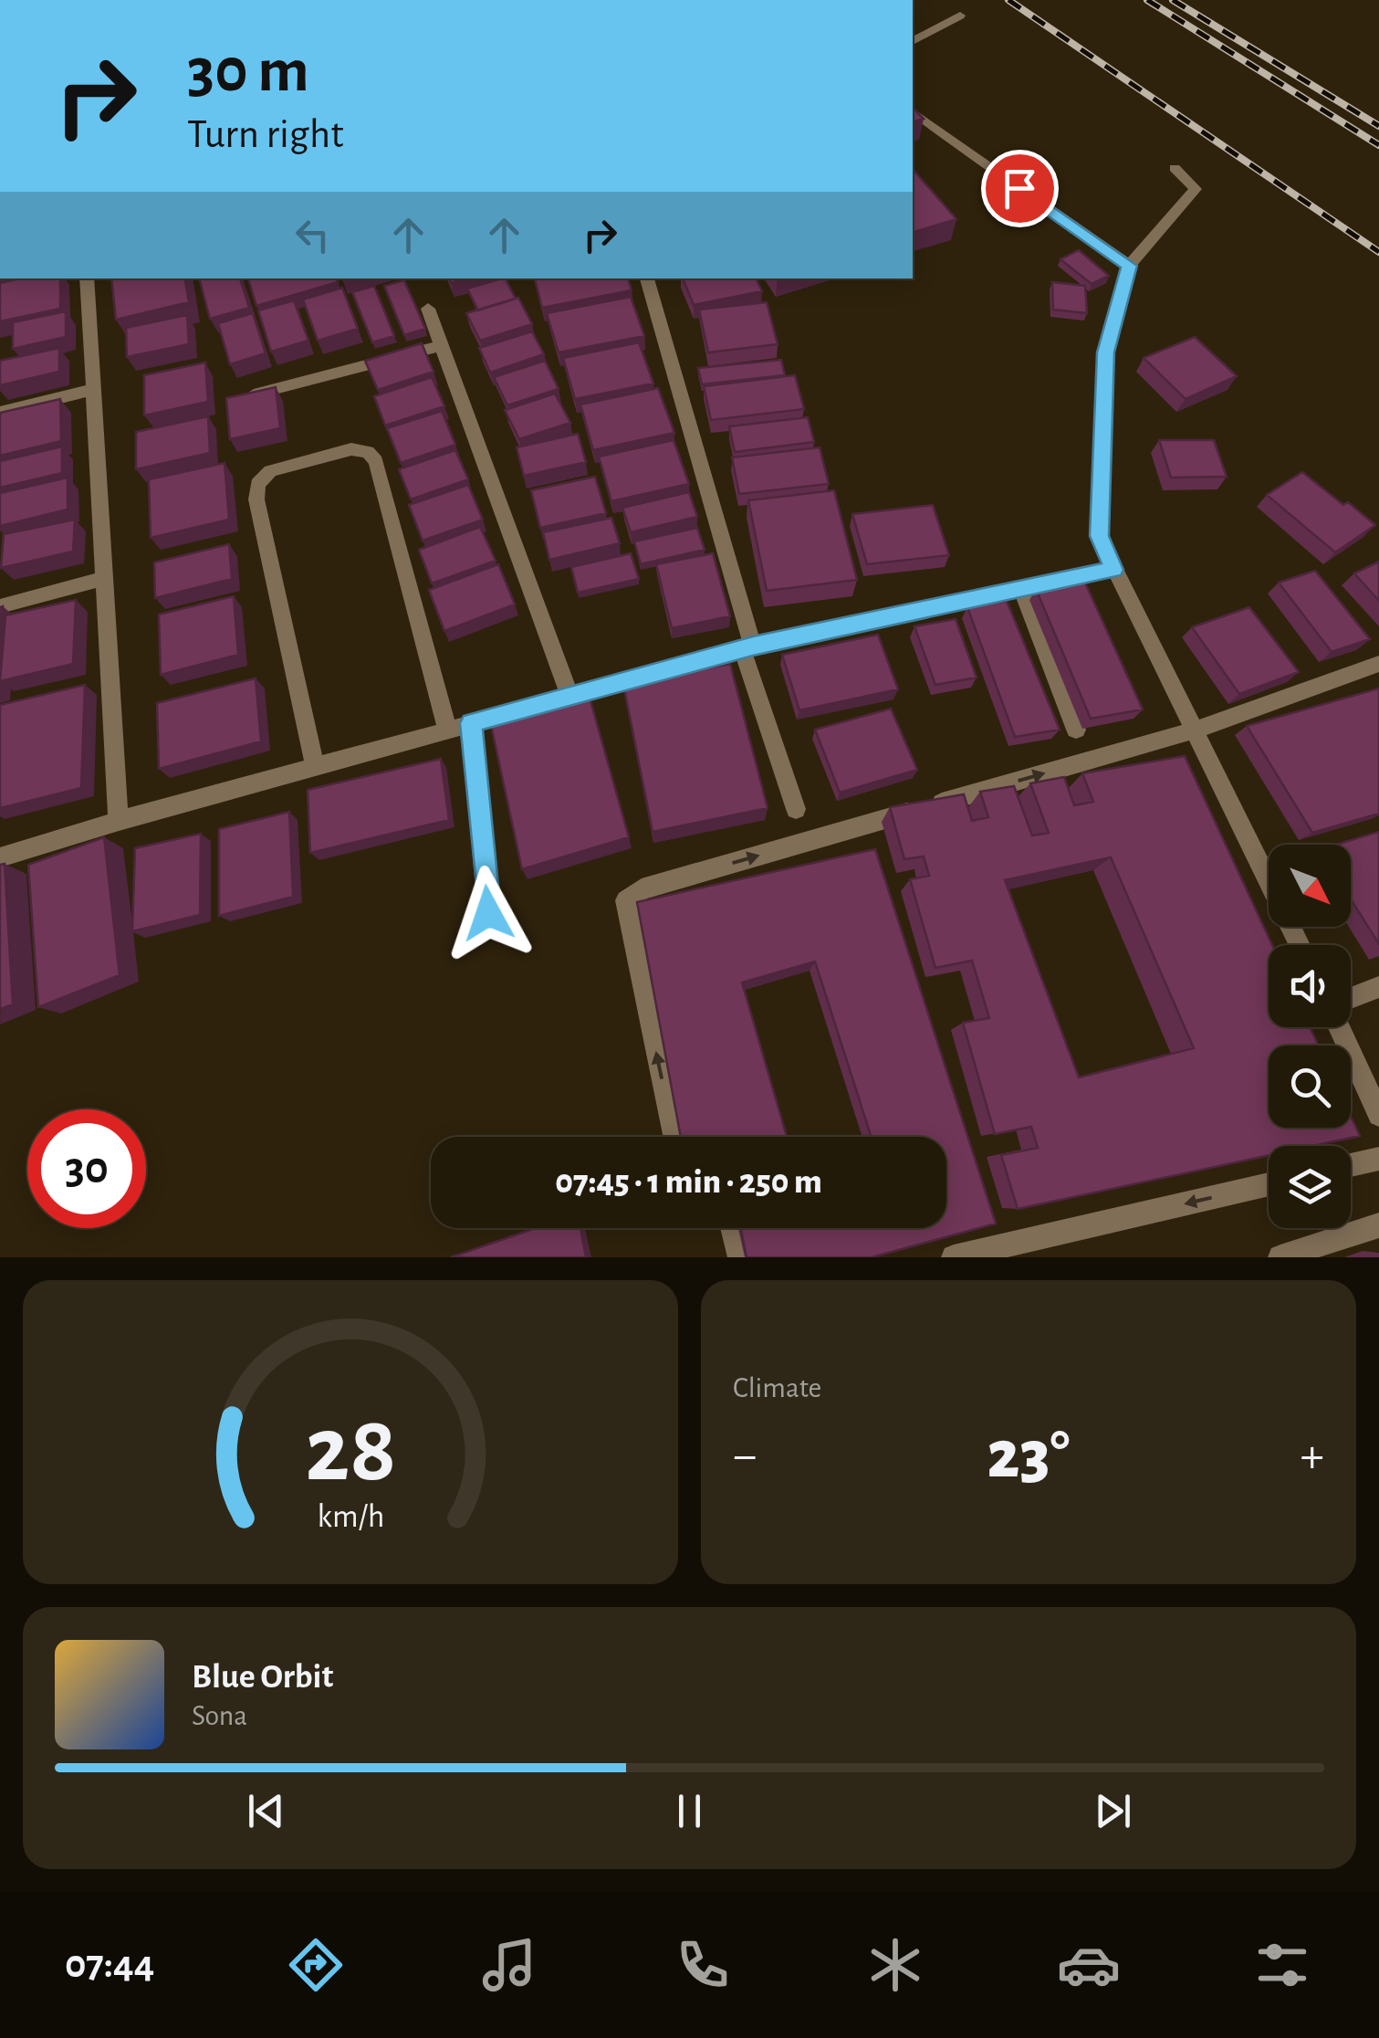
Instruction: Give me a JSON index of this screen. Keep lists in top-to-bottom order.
{
  "north": "bottom right",
  "page": {
    "turn": ["30 m", "Turn right"],
    "limit": "30",
    "trip": "07:45 · 1 min · 250 m",
    "tile": "Climate",
    "heat": ["−", "23°", "+"],
    "song": ["Blue Orbit", "Sona"],
    "tabs": "07:44",
    "gauge": ["28", "km/h"]
  }
}
